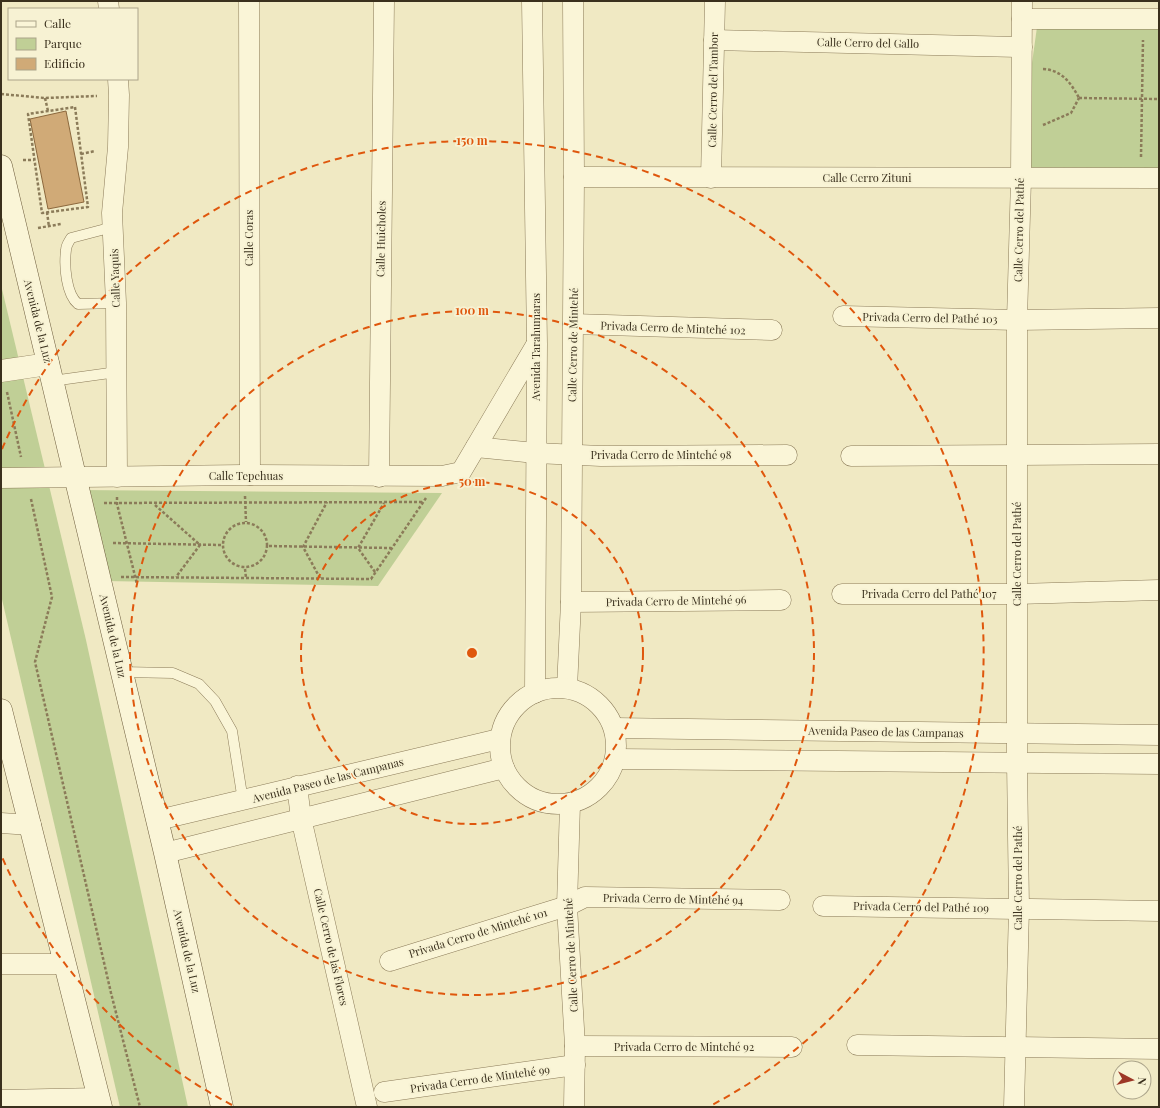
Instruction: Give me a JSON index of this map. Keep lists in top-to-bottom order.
{
  "streets": {
    "main road": ["Avenida de la Luz"],
    "street": [
      "Calle Cerro del Gallo",
      "Calle Cerro del Tambor",
      "Calle Cerro Zituni",
      "Calle Cerro del Pathé",
      "Calle Coras",
      "Calle Huicholes",
      "Calle Yaquis",
      "Privada Cerro del Pathé 103",
      "Privada Cerro de Mintehé 102",
      "Calle Cerro de Mintehé",
      "Avenida Tarahumaras",
      "Privada Cerro de Mintehé 98",
      "Calle Tepehuas",
      "Privada Cerro del Pathé 107",
      "Privada Cerro de Mintehé 96",
      "Avenida Paseo de las Campanas",
      "Privada Cerro de Mintehé 94",
      "Privada Cerro del Pathé 109",
      "Privada Cerro de Mintehé 101",
      "Calle Cerro de las Flores",
      "Privada Cerro de Mintehé 92",
      "Privada Cerro de Mintehé 99"
    ]
  },
  "crossings": [
    ["Calle Cerro del Gallo", "Calle Cerro del Tambor"],
    ["Calle Cerro del Gallo", "Calle Cerro del Pathé"],
    ["Calle Cerro del Tambor", "Calle Cerro Zituni"],
    ["Calle Cerro Zituni", "Calle Cerro del Pathé"],
    ["Calle Cerro Zituni", "Calle Cerro de Mintehé"],
    ["Calle Cerro del Pathé", "Privada Cerro del Pathé 103"],
    ["Calle Cerro del Pathé", "Privada Cerro del Pathé 107"],
    ["Calle Cerro del Pathé", "Avenida Paseo de las Campanas"],
    ["Calle Cerro del Pathé", "Privada Cerro del Pathé 109"],
    ["Calle Coras", "Calle Tepehuas"],
    ["Calle Huicholes", "Calle Tepehuas"],
    ["Calle Yaquis", "Calle Tepehuas"],
    ["Avenida de la Luz", "Calle Tepehuas"],
    ["Avenida de la Luz", "Avenida Paseo de las Campanas"],
    ["Privada Cerro de Mintehé 102", "Calle Cerro de Mintehé"],
    ["Calle Cerro de Mintehé", "Avenida Tarahumaras"],
    ["Calle Cerro de Mintehé", "Privada Cerro de Mintehé 98"],
    ["Calle Cerro de Mintehé", "Privada Cerro de Mintehé 96"],
    ["Calle Cerro de Mintehé", "Avenida Paseo de las Campanas"],
    ["Calle Cerro de Mintehé", "Privada Cerro de Mintehé 94"],
    ["Calle Cerro de Mintehé", "Privada Cerro de Mintehé 101"],
    ["Calle Cerro de Mintehé", "Privada Cerro de Mintehé 92"],
    ["Calle Cerro de Mintehé", "Privada Cerro de Mintehé 99"],
    ["Avenida Tarahumaras", "Privada Cerro de Mintehé 98"],
    ["Avenida Tarahumaras", "Calle Tepehuas"],
    ["Avenida Tarahumaras", "Avenida Paseo de las Campanas"],
    ["Avenida Paseo de las Campanas", "Calle Cerro de las Flores"],
    ["Privada Cerro de Mintehé 94", "Privada Cerro de Mintehé 101"]
  ],
  "legend": ["Calle", "Parque", "Edificio"],
  "north": "right",
  "rings": ["150 m", "100 m", "50 m"]
}
